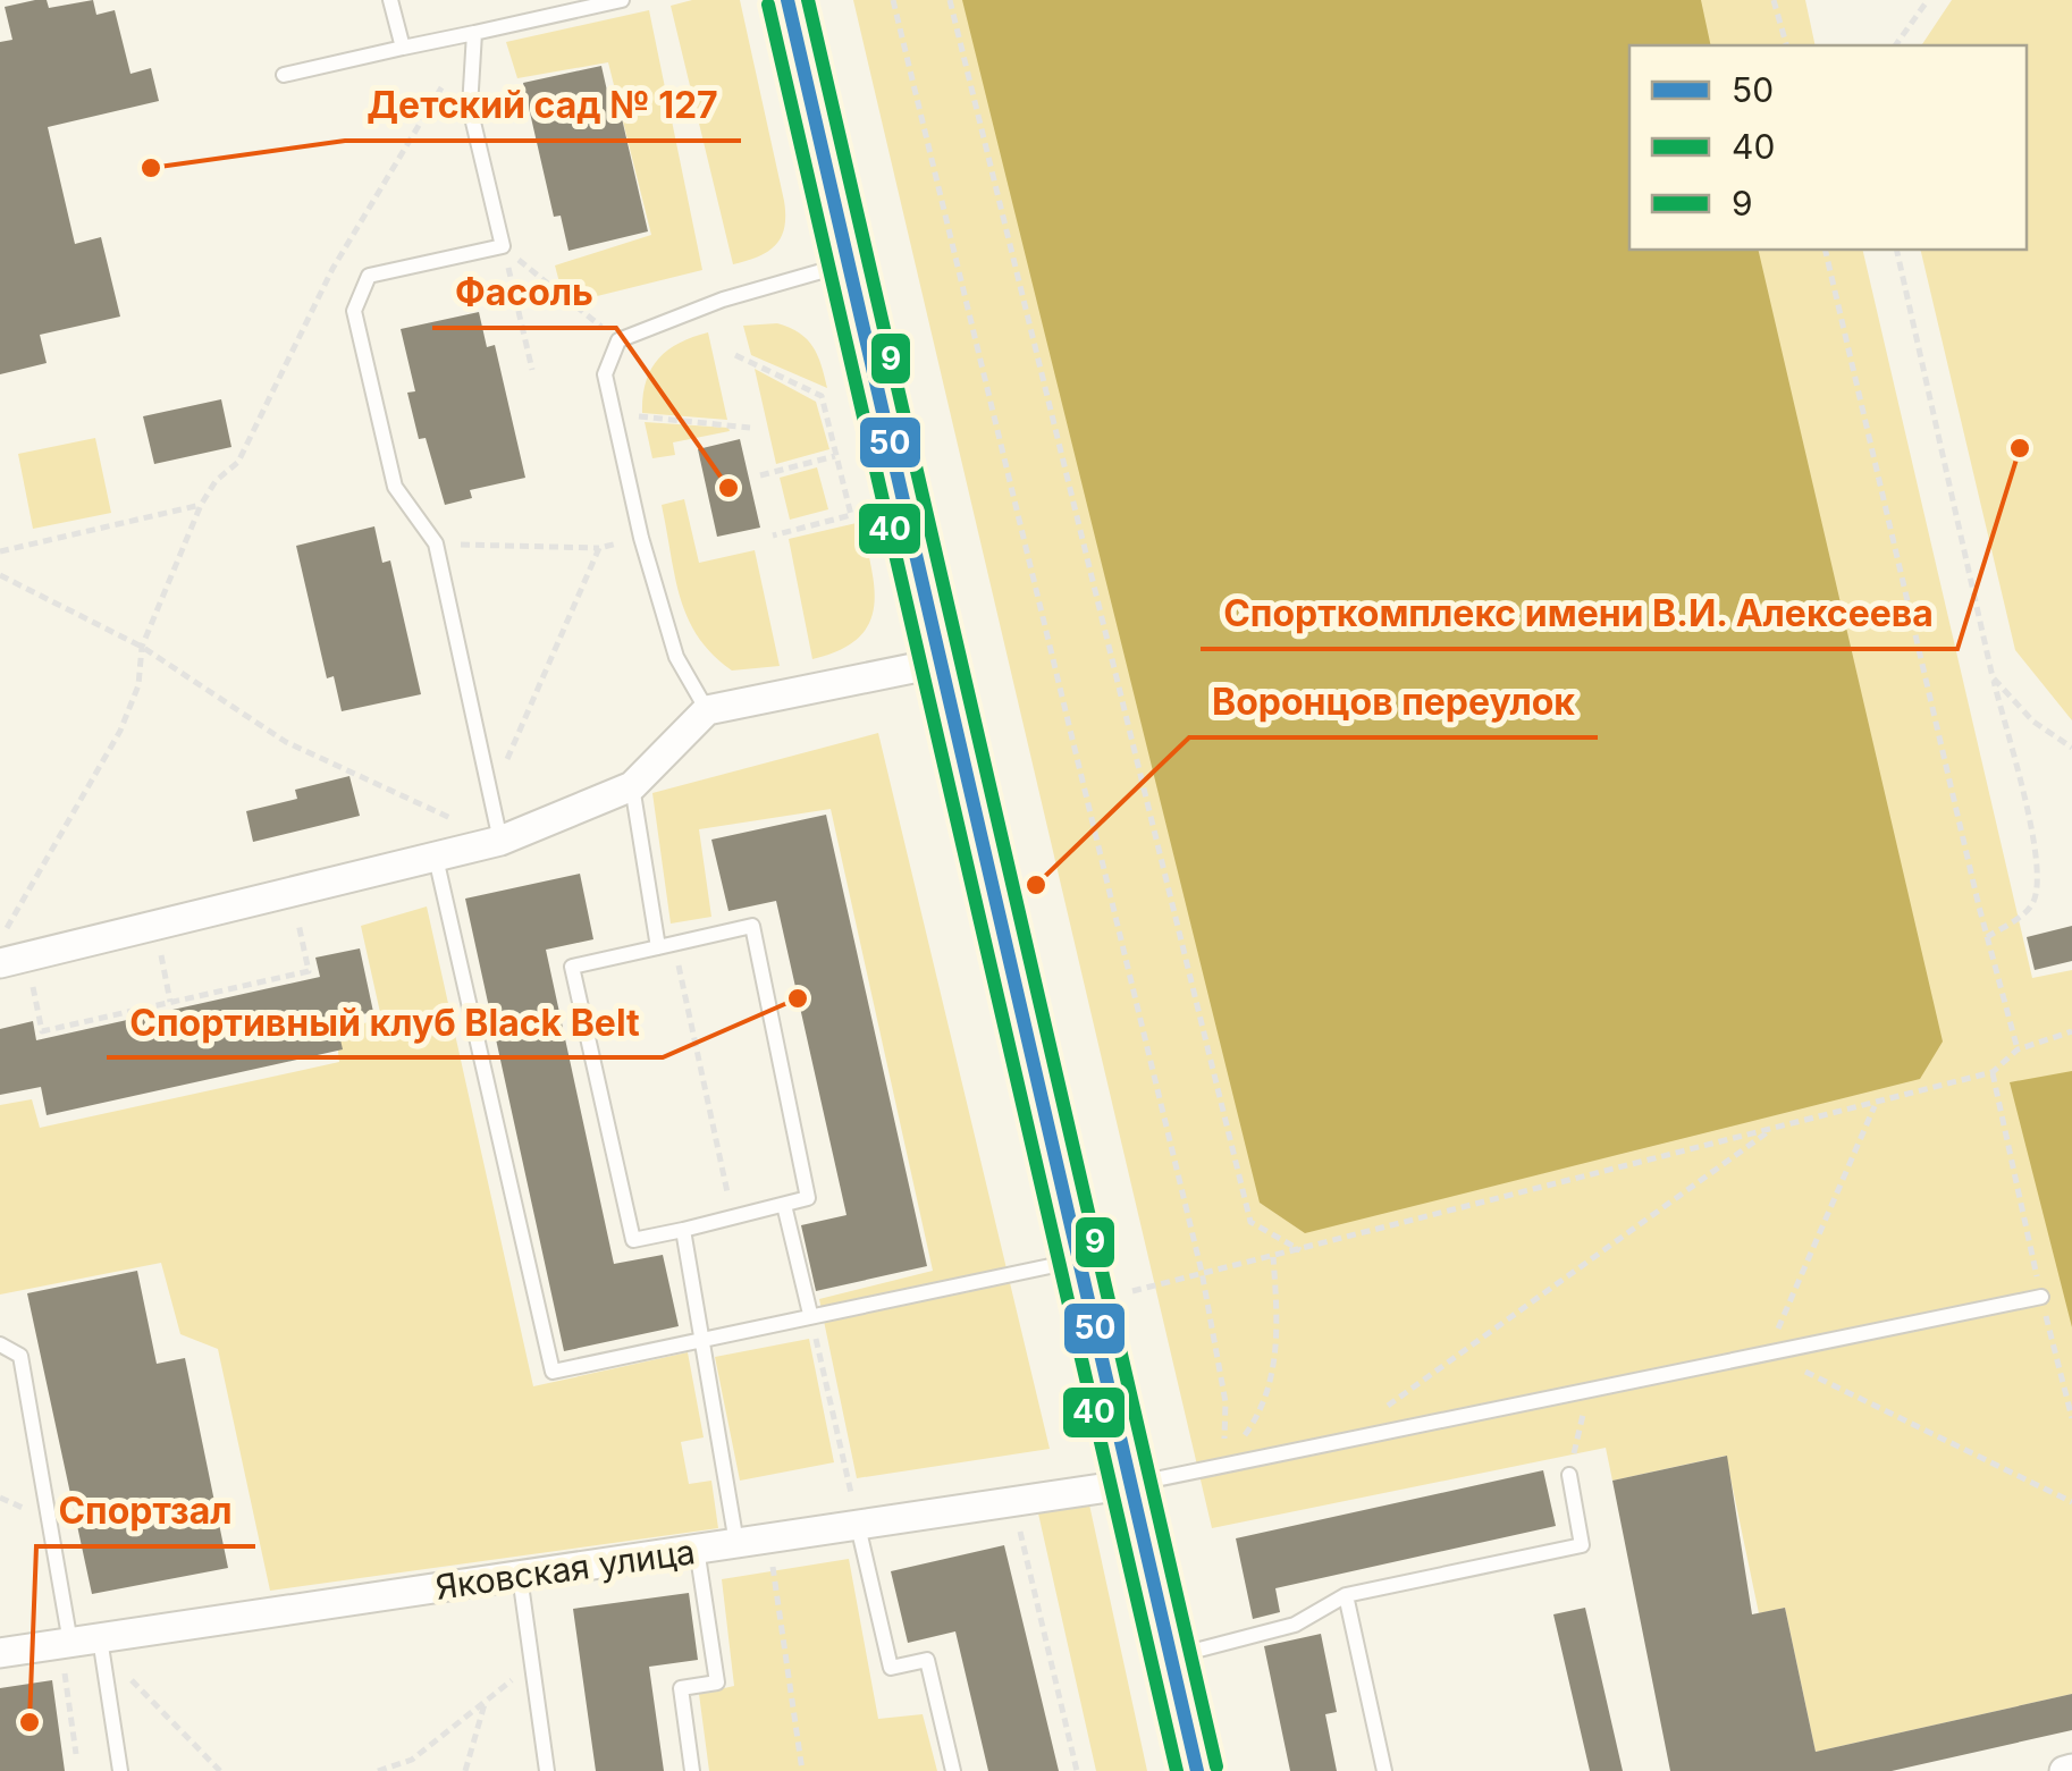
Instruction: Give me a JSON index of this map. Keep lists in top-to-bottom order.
{
  "streets": {
    "street": ["Яковская улица"]
  },
  "places": [
    "Детский сад № 127",
    "Спорткомплекс имени В.И. Алексеева",
    "Фасоль",
    "Воронцов переулок",
    "Спортивный клуб Black Belt",
    "Спортзал"
  ],
  "lines": ["transit line 50", "transit line 9", "transit line 40"],
  "legend": ["50", "40", "9"]
}
